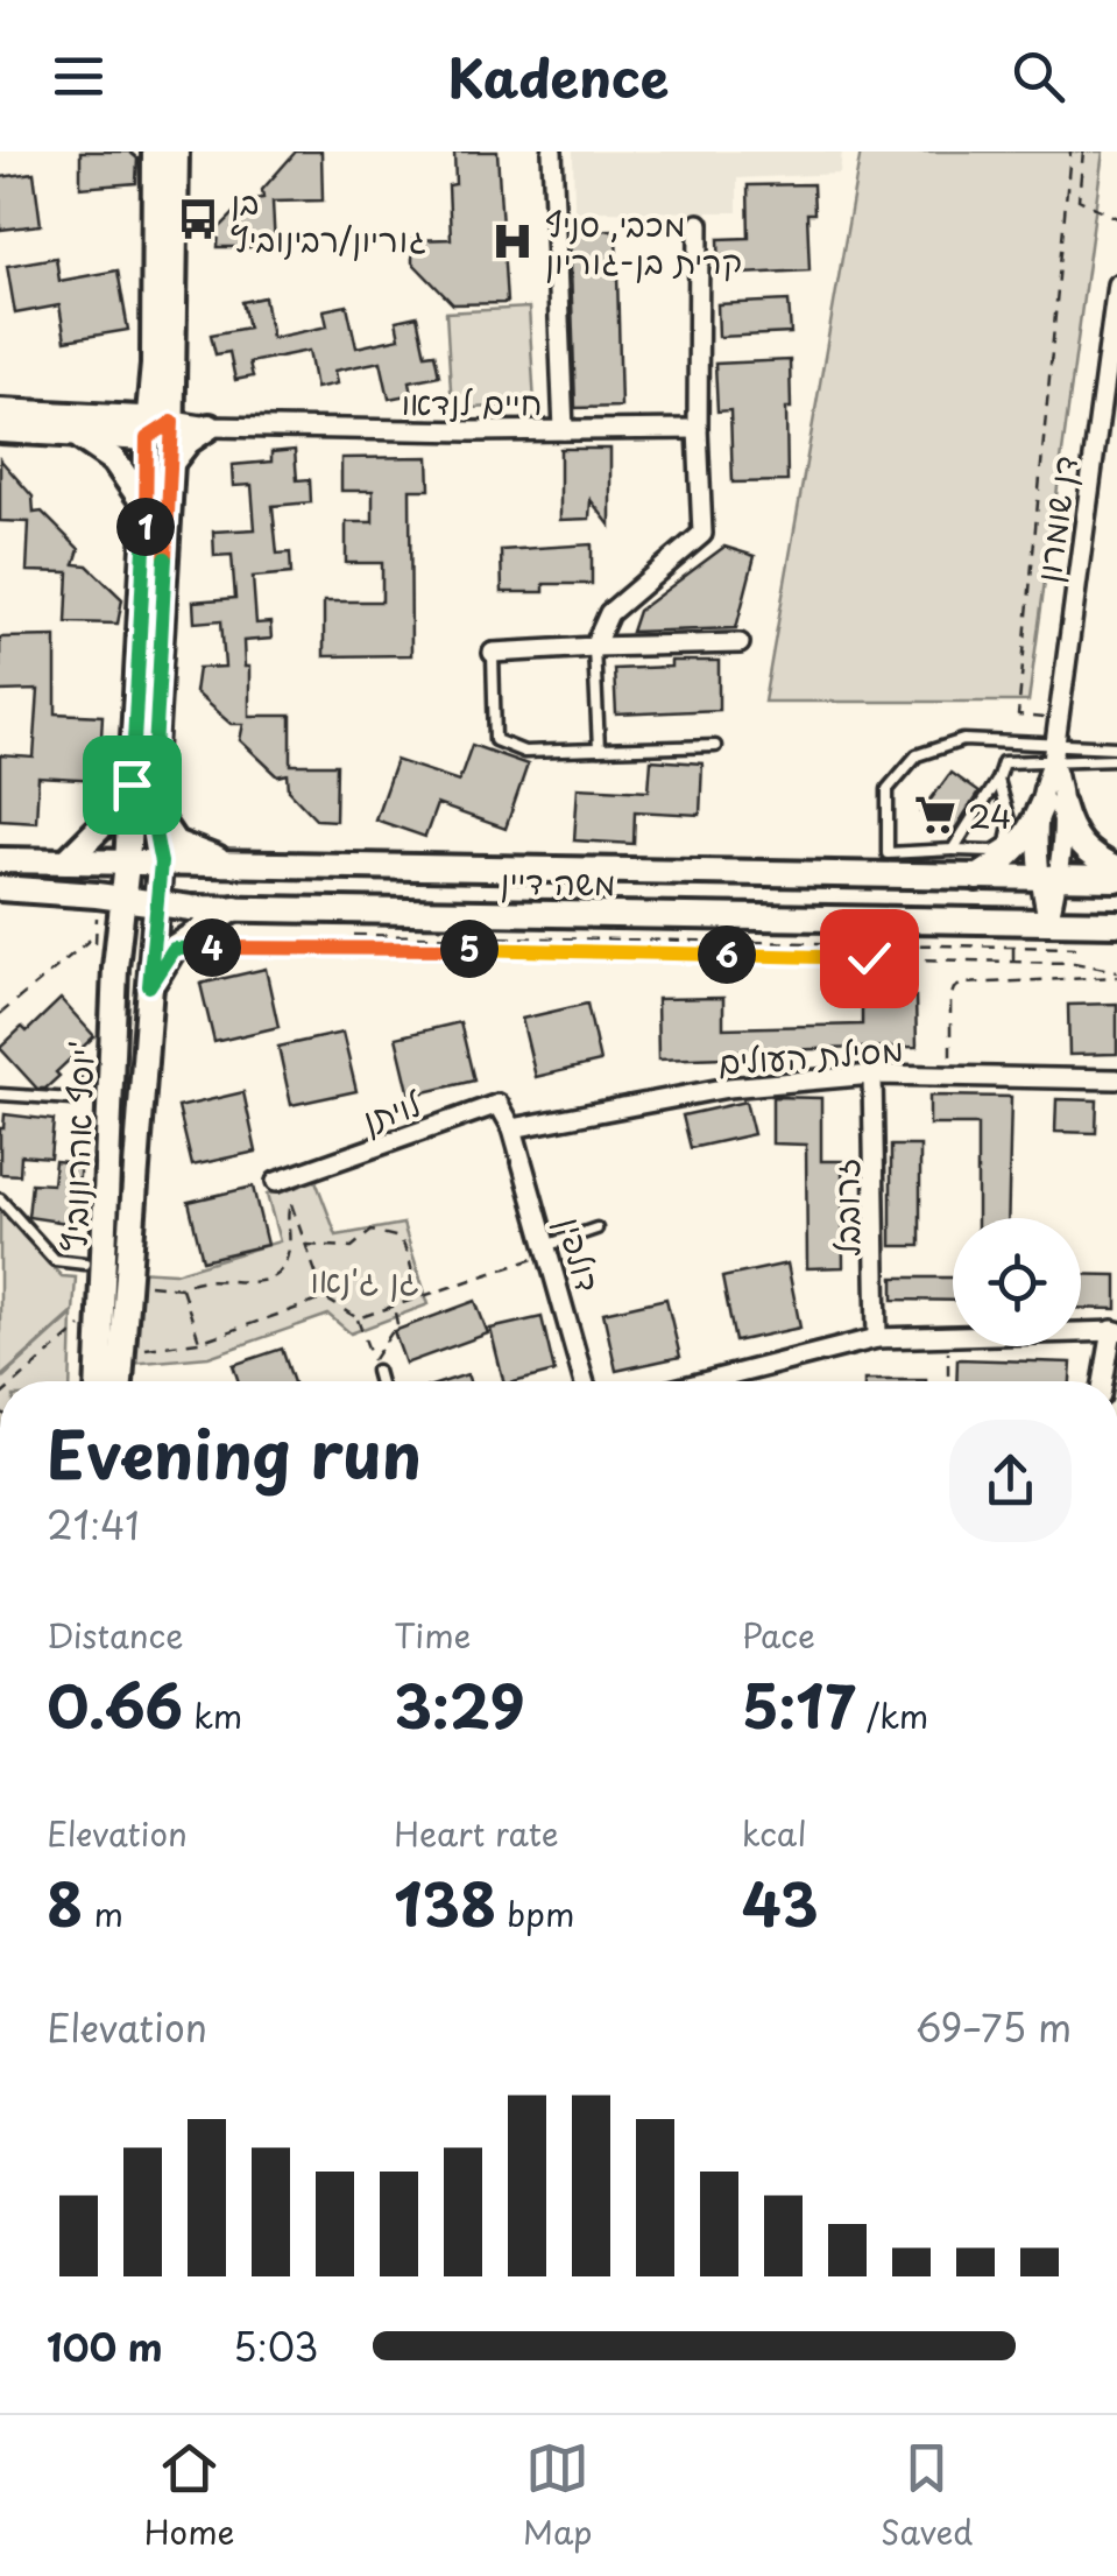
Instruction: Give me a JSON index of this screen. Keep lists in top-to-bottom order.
{
  "streets": {
    "main road": ["משה דיין", "יוסף אהרונוביץ'"],
    "street": [
      "חיים לנדאו",
      "דן שומרון",
      "מסילת העולים",
      "לויתן",
      "זרובבל",
      "דולפין"
    ]
  },
  "crossings": [
    ["חיים לנדאו", "יוסף אהרונוביץ'"],
    ["דן שומרון", "משה דיין"],
    ["משה דיין", "יוסף אהרונוביץ'"],
    ["מסילת העולים", "לויתן"],
    ["מסילת העולים", "זרובבל"],
    ["מסילת העולים", "דולפין"],
    ["לויתן", "דולפין"]
  ],
  "parks": ["גן ג'נאו"],
  "places": {
    "bus stop": ["בן גוריון/רבינוביץ"],
    "hospital": ["מכבי, סניף קרית בן-גוריון"],
    "supermarket": ["24"]
  },
  "page": {
    "header": "Kadence",
    "pins": [
      "1",
      "4",
      "5",
      "6"
    ],
    "heading": ["Evening run", "21:41"],
    "stats": [
      ["Distance", "0.66 km"],
      ["Time", "3:29"],
      ["Pace", "5:17 /km"],
      ["Elevation", "8 m"],
      ["Heart rate", "138 bpm"],
      ["kcal", "43"]
    ],
    "chart": ["Elevation", "69–75 m"],
    "list": [
      {
        "name": "100 m",
        "note": "5:03"
      }
    ],
    "tabs": ["Home", "Map", "Saved"]
  }
}
